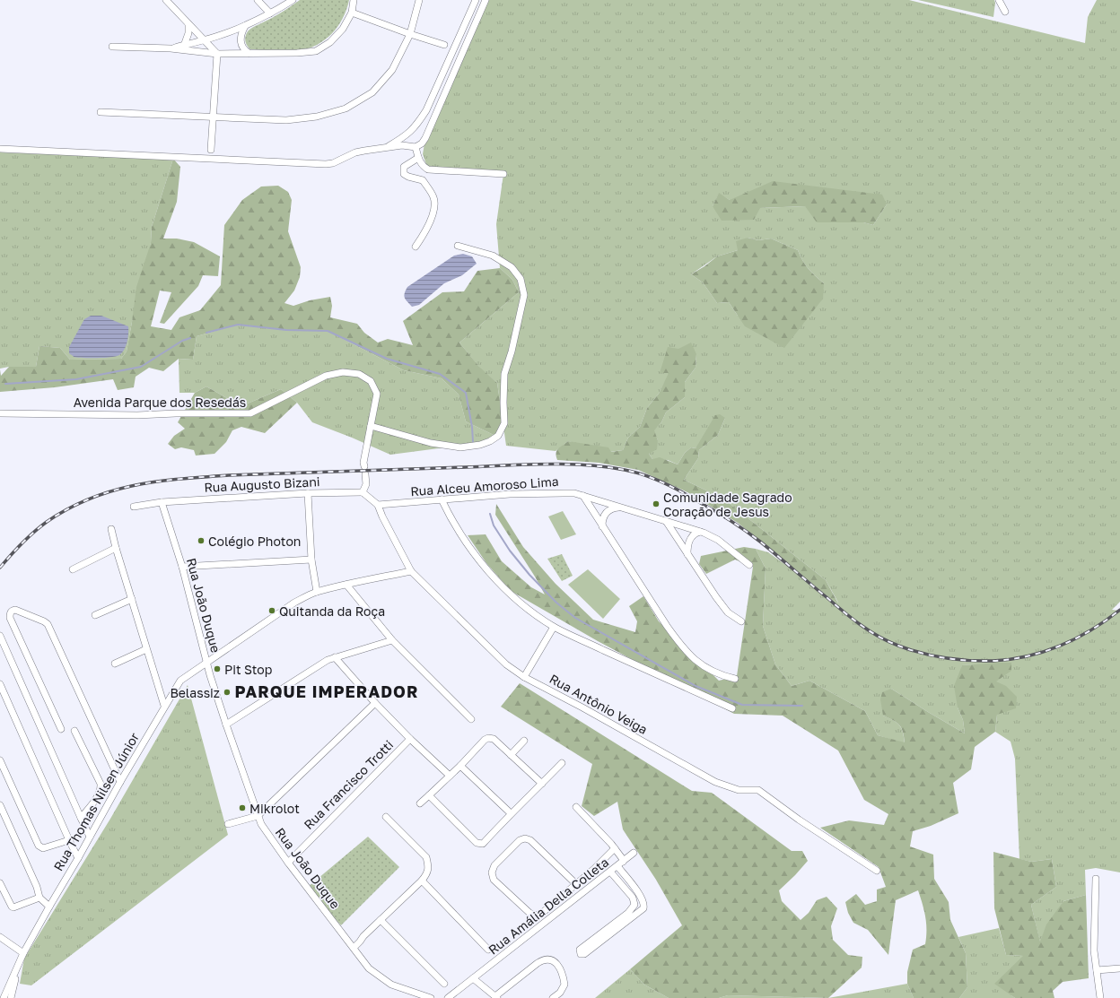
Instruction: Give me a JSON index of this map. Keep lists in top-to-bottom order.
{
  "streets": {
    "street": [
      "Avenida Parque dos Resedás",
      "Rua Augusto Bizani",
      "Rua Alceu Amoroso Lima",
      "Rua João Duque",
      "Rua Antônio Veiga",
      "Rua Francisco Trotti",
      "Rua Thomas Nilsen Júnior",
      "Rua Amália Della Colleta"
    ]
  },
  "crossings": [
    ["Rua Augusto Bizani", "Rua João Duque"],
    ["Rua Augusto Bizani", "Rua Antônio Veiga"],
    ["Rua Alceu Amoroso Lima", "Rua Antônio Veiga"],
    ["Rua João Duque", "Rua Francisco Trotti"],
    ["Rua João Duque", "Rua Thomas Nilsen Júnior"],
    ["Rua Antônio Veiga", "Rua Thomas Nilsen Júnior"]
  ],
  "districts": ["PARQUE IMPERADOR"],
  "places": [
    "Comunidade Sagrado Coração de Jesus",
    "Colégio Photon",
    "Quitanda da Roça",
    "Pit Stop",
    "Belassiz",
    "Mikrolot"
  ]
}
